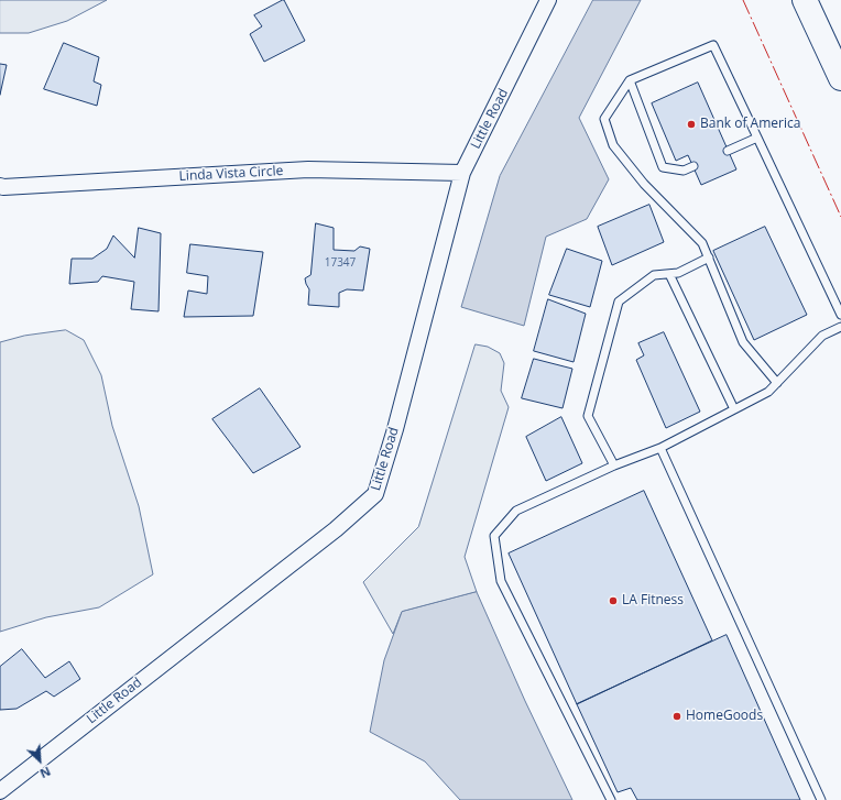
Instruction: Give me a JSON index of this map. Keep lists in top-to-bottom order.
{
  "streets": {
    "street": ["Little Road", "Linda Vista Circle"]
  },
  "crossings": [
    ["Little Road", "Linda Vista Circle"]
  ],
  "places": ["Bank of America", "LA Fitness", "HomeGoods"],
  "house_numbers": ["17347"],
  "north": "bottom right"
}
